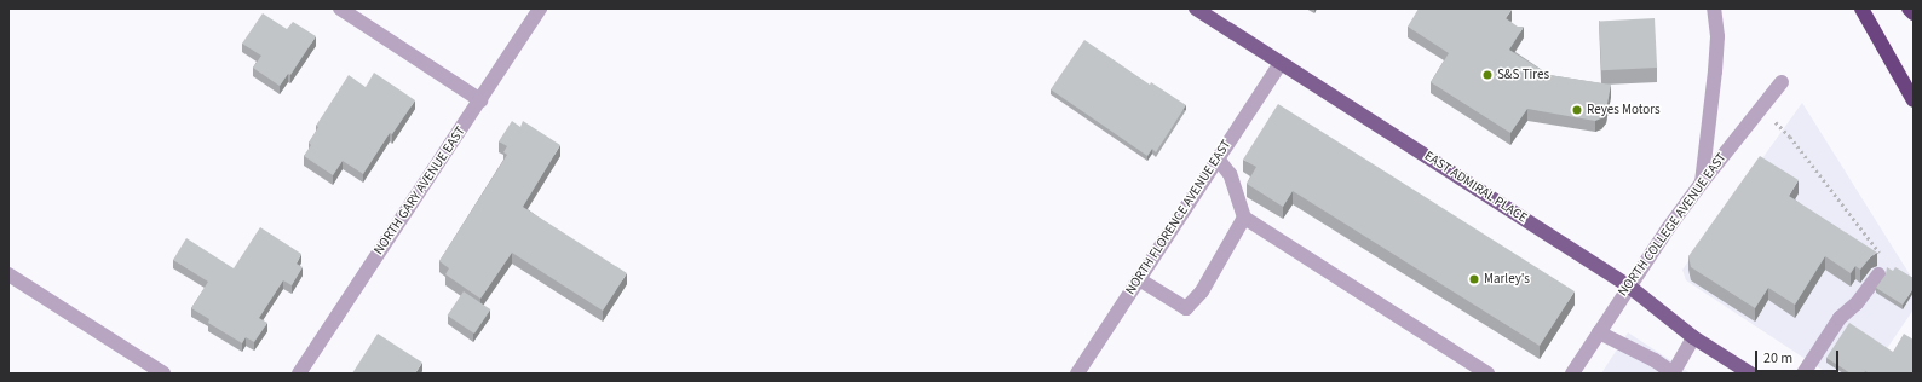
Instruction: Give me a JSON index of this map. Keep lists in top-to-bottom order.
{
  "streets": {
    "main road": ["EAST ADMIRAL PLACE"],
    "street": ["NORTH GARY AVENUE EAST", "NORTH FLORENCE AVENUE EAST", "NORTH COLLEGE AVENUE EAST"]
  },
  "crossings": [
    ["EAST ADMIRAL PLACE", "NORTH FLORENCE AVENUE EAST"],
    ["EAST ADMIRAL PLACE", "NORTH COLLEGE AVENUE EAST"]
  ],
  "places": ["S&S Tires", "Reyes Motors", "Marley's"],
  "scale_bar": "20 m"
}
